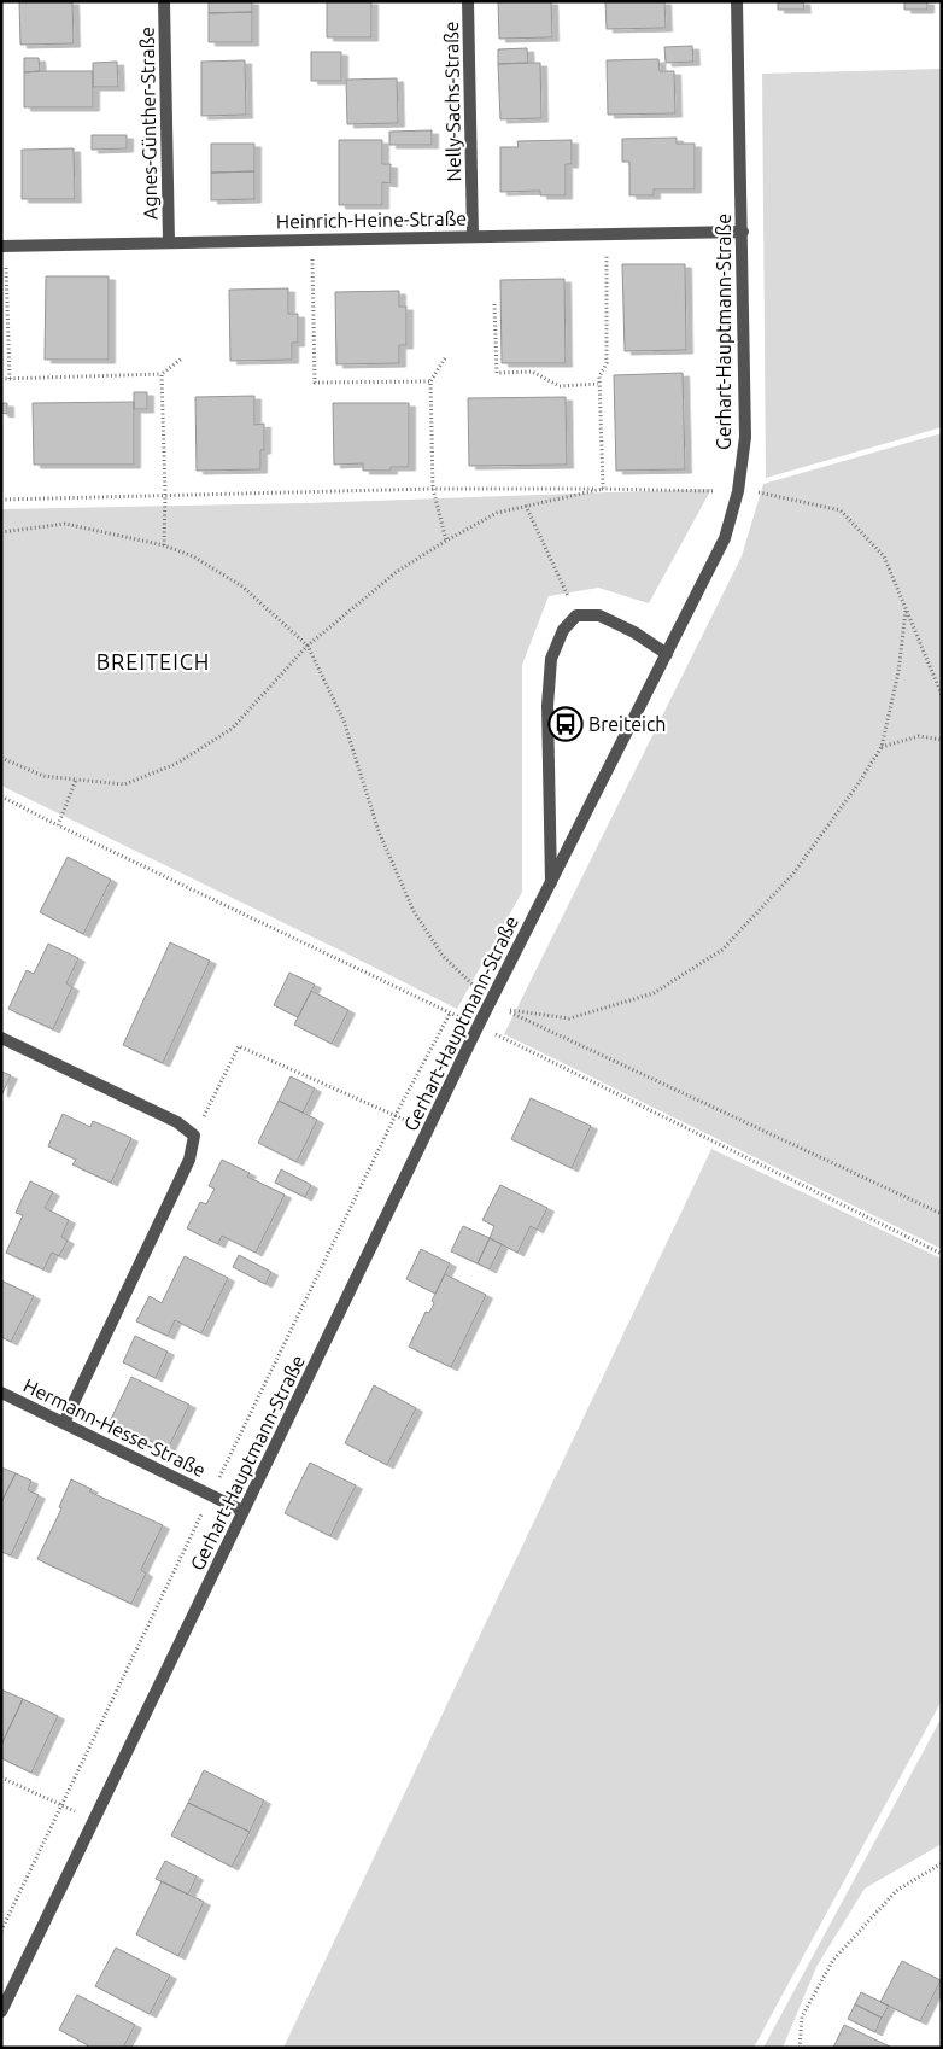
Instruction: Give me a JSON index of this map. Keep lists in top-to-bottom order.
{
  "streets": {
    "street": [
      "Nelly-Sachs-Straße",
      "Agnes-Günther-Straße",
      "Heinrich-Heine-Straße",
      "Gerhart-Hauptmann-Straße",
      "Hermann-Hesse-Straße"
    ]
  },
  "crossings": [
    ["Nelly-Sachs-Straße", "Heinrich-Heine-Straße"],
    ["Agnes-Günther-Straße", "Heinrich-Heine-Straße"],
    ["Heinrich-Heine-Straße", "Gerhart-Hauptmann-Straße"],
    ["Gerhart-Hauptmann-Straße", "Hermann-Hesse-Straße"]
  ],
  "districts": ["BREITEICH"],
  "places": {
    "bus stop": ["Breiteich"]
  }
}
